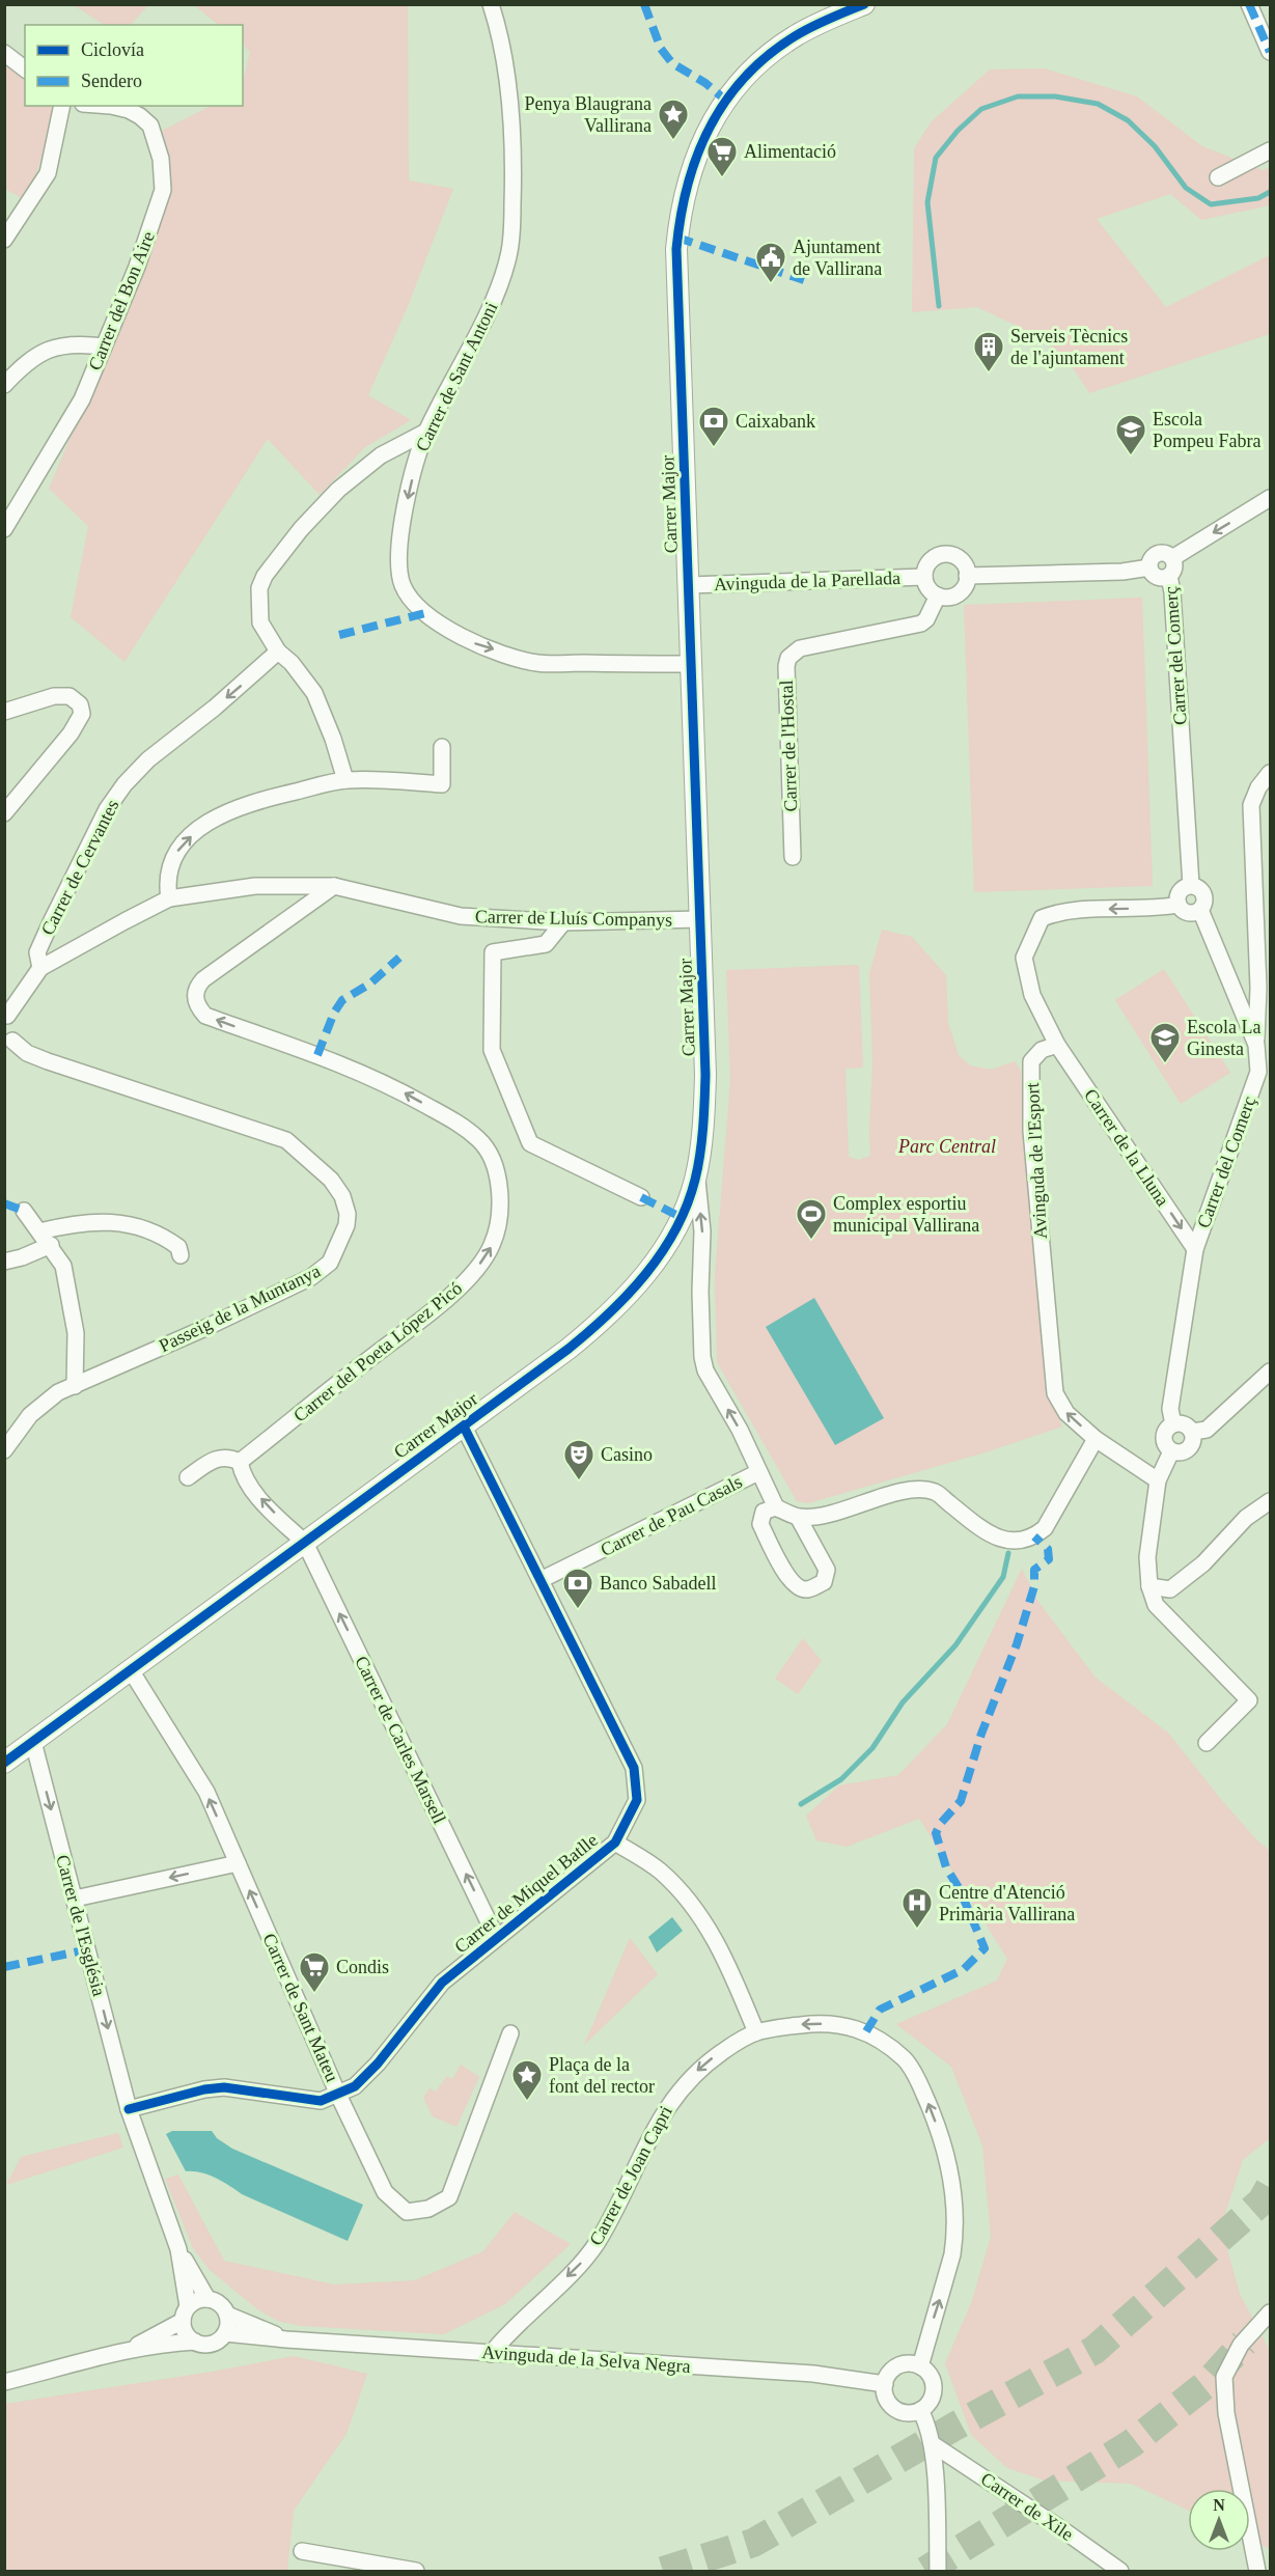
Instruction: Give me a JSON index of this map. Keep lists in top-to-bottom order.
{
  "streets": {
    "street": [
      "Carrer del Bon Aire",
      "Carrer de Sant Antoni",
      "Carrer Major",
      "Avinguda de la Parellada",
      "Carrer del Comerç",
      "Carrer de l'Hostal",
      "Carrer de Cervantes",
      "Carrer de Lluís Companys",
      "Carrer de la Lluna",
      "Avinguda de l'Esport",
      "Passeig de la Muntanya",
      "Carrer del Poeta López Picó",
      "Carrer de Pau Casals",
      "Carrer de Carles Marsell",
      "Carrer de Miquel Batlle",
      "Carrer de l'Església",
      "Carrer de Sant Mateu",
      "Carrer de Joan Capri",
      "Avinguda de la Selva Negra",
      "Carrer de Xile"
    ]
  },
  "crossings": [
    ["Carrer de Sant Antoni", "Carrer Major"],
    ["Carrer Major", "Avinguda de la Parellada"],
    ["Carrer Major", "Carrer de Lluís Companys"],
    ["Carrer Major", "Carrer de Pau Casals"],
    ["Carrer Major", "Carrer de Carles Marsell"],
    ["Carrer Major", "Carrer de Miquel Batlle"],
    ["Carrer Major", "Carrer de l'Església"],
    ["Carrer Major", "Carrer de Sant Mateu"],
    ["Avinguda de la Parellada", "Carrer de l'Hostal"],
    ["Carrer del Comerç", "Carrer de la Lluna"],
    ["Carrer de Cervantes", "Carrer de Lluís Companys"],
    ["Carrer de Lluís Companys", "Carrer del Poeta López Picó"],
    ["Carrer de la Lluna", "Avinguda de l'Esport"],
    ["Carrer del Poeta López Picó", "Carrer de Carles Marsell"],
    ["Carrer de Pau Casals", "Carrer de Miquel Batlle"],
    ["Carrer de Carles Marsell", "Carrer de Miquel Batlle"],
    ["Carrer de Miquel Batlle", "Carrer de l'Església"],
    ["Carrer de Miquel Batlle", "Carrer de Sant Mateu"],
    ["Carrer de Miquel Batlle", "Avinguda de la Selva Negra"],
    ["Carrer de l'Església", "Avinguda de la Selva Negra"],
    ["Carrer de Joan Capri", "Avinguda de la Selva Negra"]
  ],
  "one_way": [
    "Carrer de Cervantes",
    "Carrer de la Lluna",
    "Avinguda de l'Esport",
    "Carrer de Pau Casals",
    "Carrer de Carles Marsell",
    "Carrer de l'Església",
    "Carrer de Sant Mateu"
  ],
  "parks": ["Parc Central"],
  "places": {
    "place": ["Penya Blaugrana Vallirana", "Plaça de la font del rector"],
    "supermarket": ["Alimentació", "Condis"],
    "public building": ["Ajuntament de Vallirana"],
    "building": ["Serveis Tècnics de l'ajuntament"],
    "bank": ["Caixabank", "Banco Sabadell"],
    "school or university": ["Escola Pompeu Fabra", "Escola La Ginesta"],
    "sports": ["Complex esportiu municipal Vallirana"],
    "theatre": ["Casino"],
    "hospital": ["Centre d'Atenció Primària Vallirana"]
  },
  "legend": ["Ciclovía", "Sendero"],
  "north": "top"
}
